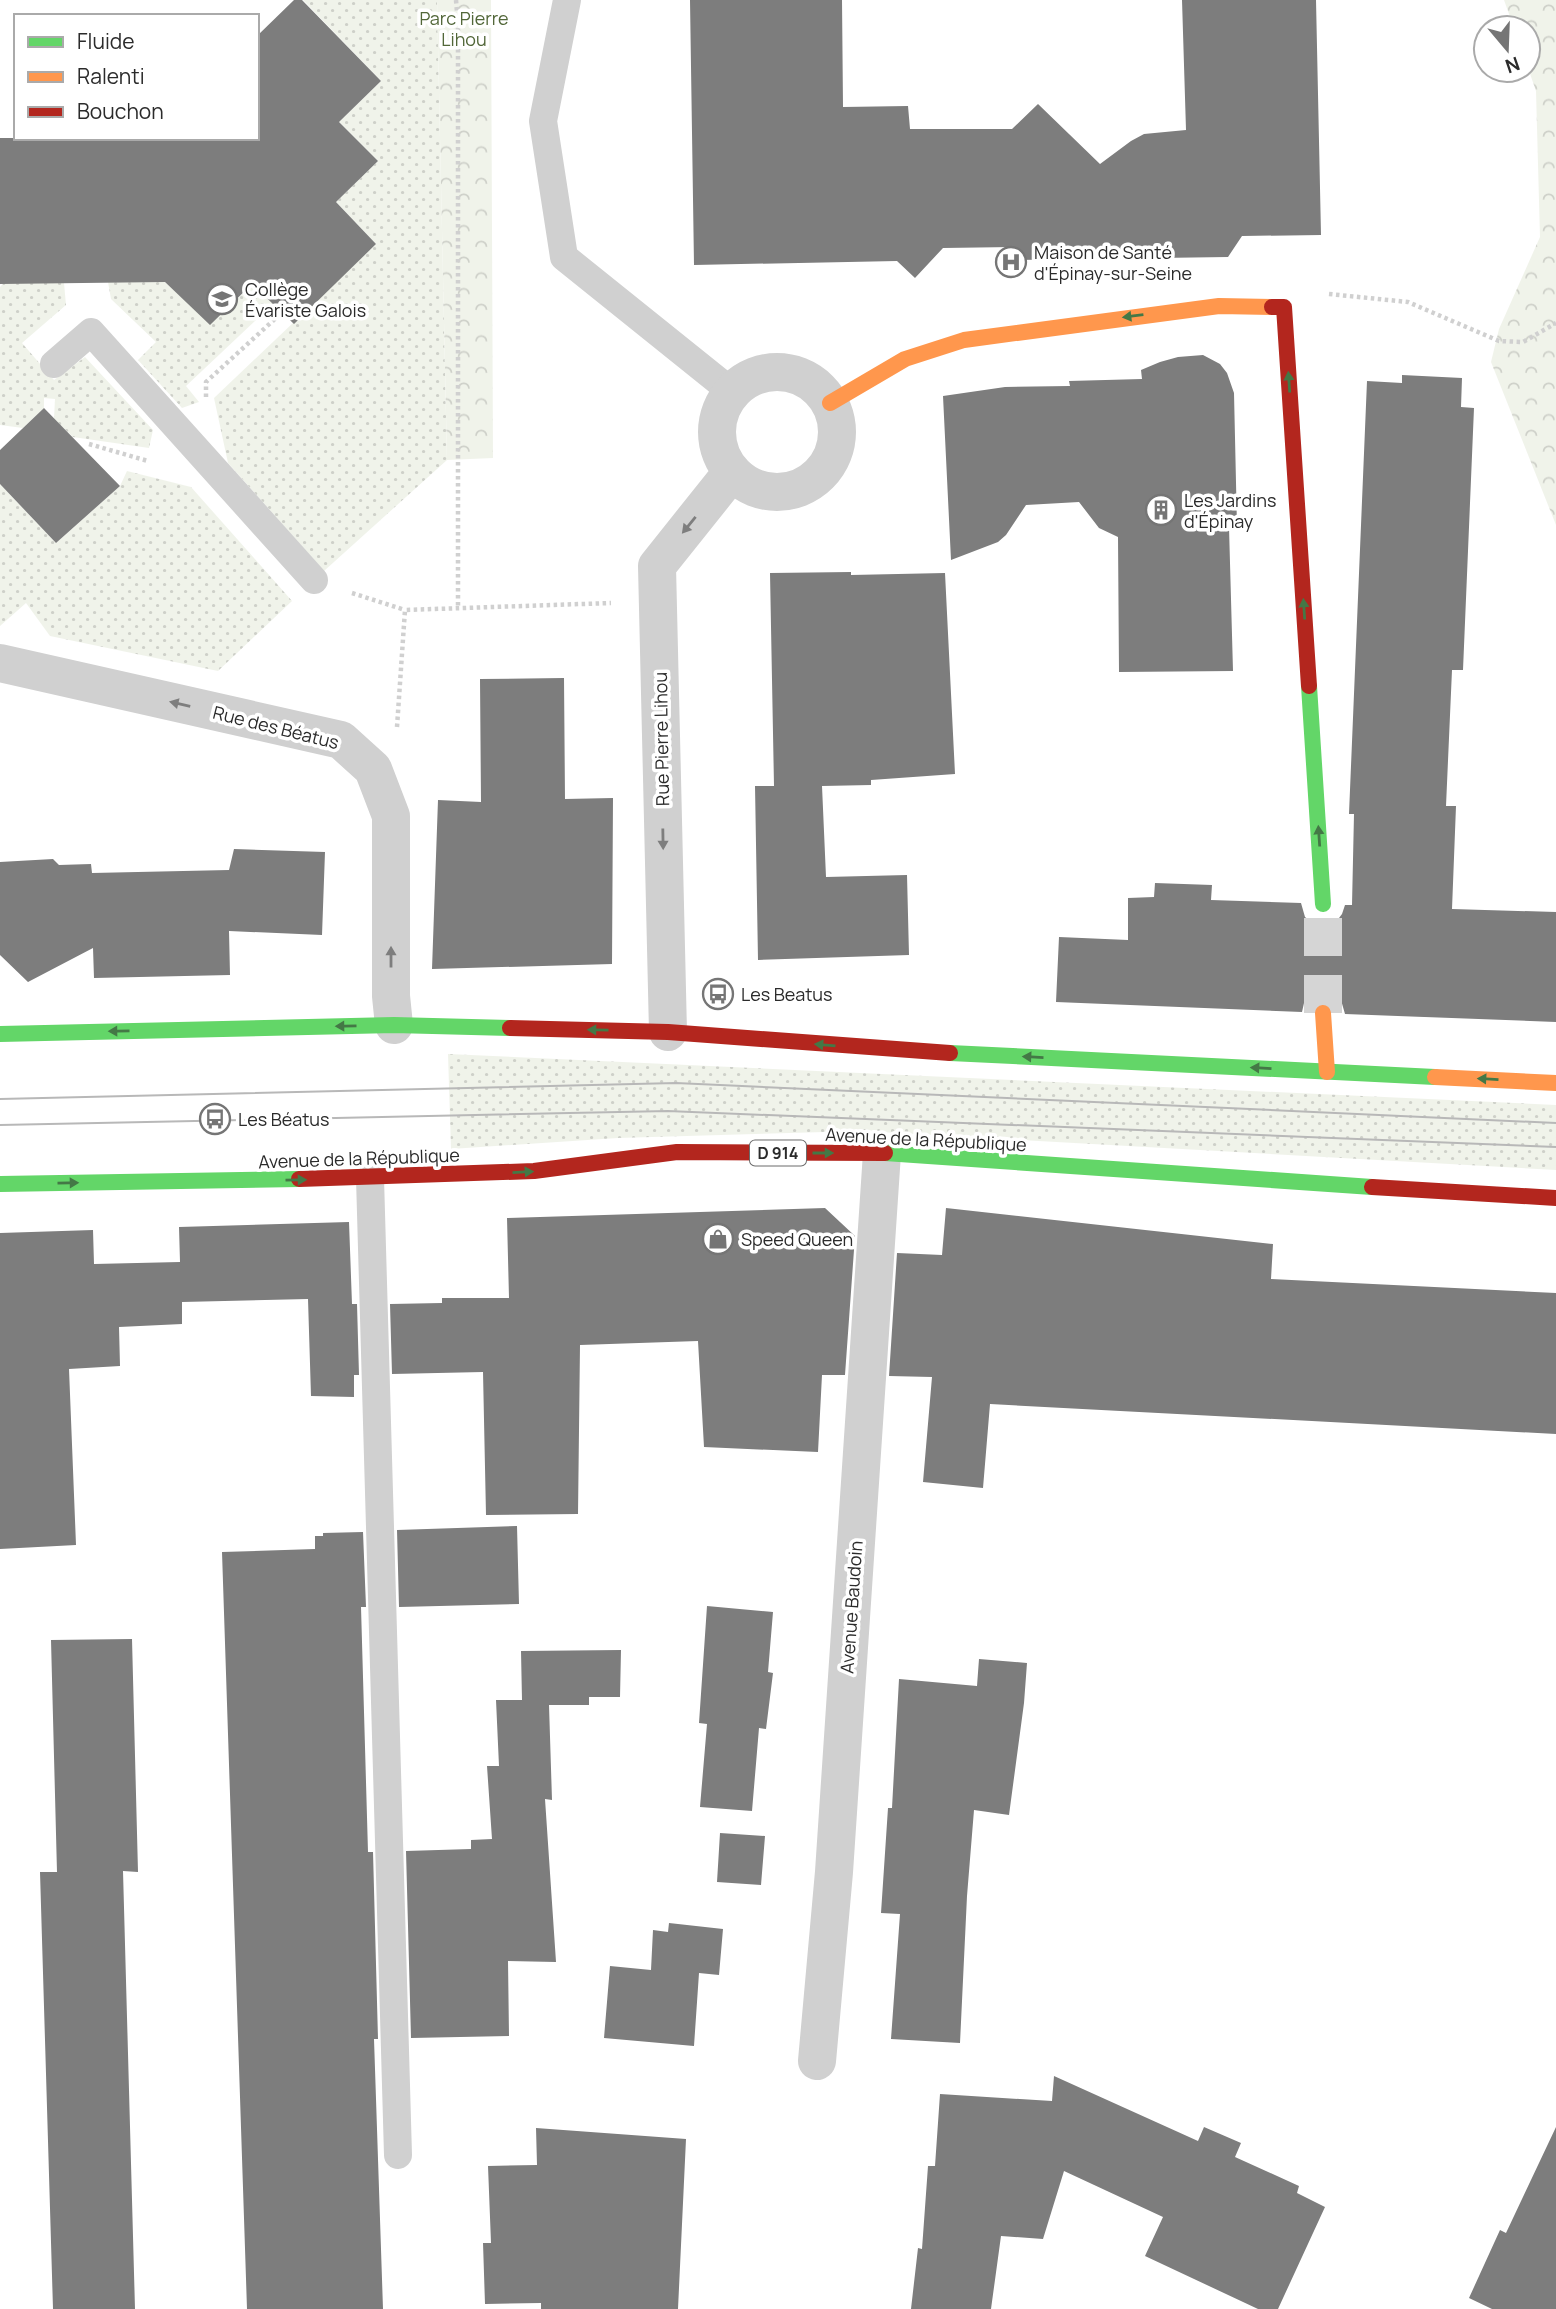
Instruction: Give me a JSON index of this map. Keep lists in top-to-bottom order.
{
  "streets": {
    "main road": ["Avenue de la République", "D 914"],
    "street": ["Rue des Béatus", "Rue Pierre Lihou", "Avenue Baudoin"]
  },
  "crossings": [
    ["Avenue de la République", "Avenue Baudoin"]
  ],
  "one_way": ["Rue des Béatus", "Rue Pierre Lihou"],
  "parks": ["Parc Pierre Lihou"],
  "places": {
    "hospital": ["Maison de Santé d'Épinay-sur-Seine"],
    "school or university": ["Collège Évariste Galois"],
    "building": ["Les Jardins d'Épinay"],
    "bus stop": ["Les Beatus", "Les Béatus"],
    "shop": ["Speed Queen"]
  },
  "legend": ["Fluide", "Ralenti", "Bouchon"],
  "north": "bottom"
}
